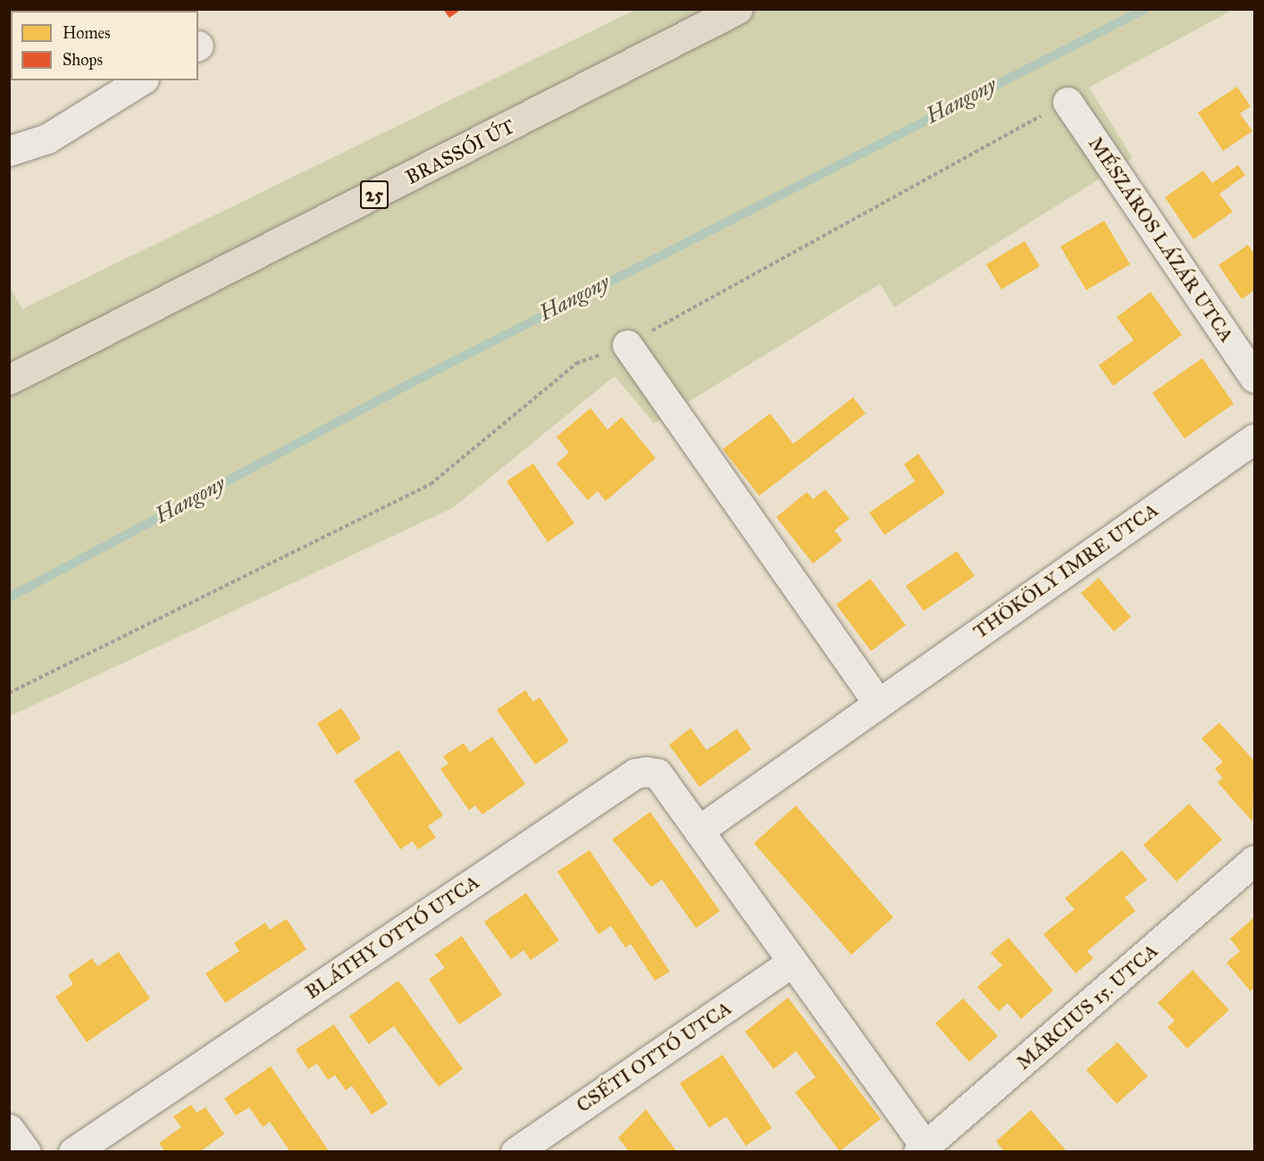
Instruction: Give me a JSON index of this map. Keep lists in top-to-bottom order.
{
  "streets": {
    "main road": ["BRASSÓI ÚT", "25"],
    "street": [
      "MÉSZÁROS LÁZÁR UTCA",
      "THÖKÖLY IMRE UTCA",
      "BLÁTHY OTTÓ UTCA",
      "MÁRCIUS 15. UTCA",
      "CSÉTI OTTÓ UTCA"
    ]
  },
  "crossings": [
    ["THÖKÖLY IMRE UTCA", "BLÁTHY OTTÓ UTCA"]
  ],
  "water": ["Hangony"],
  "legend": ["Homes", "Shops"]
}
